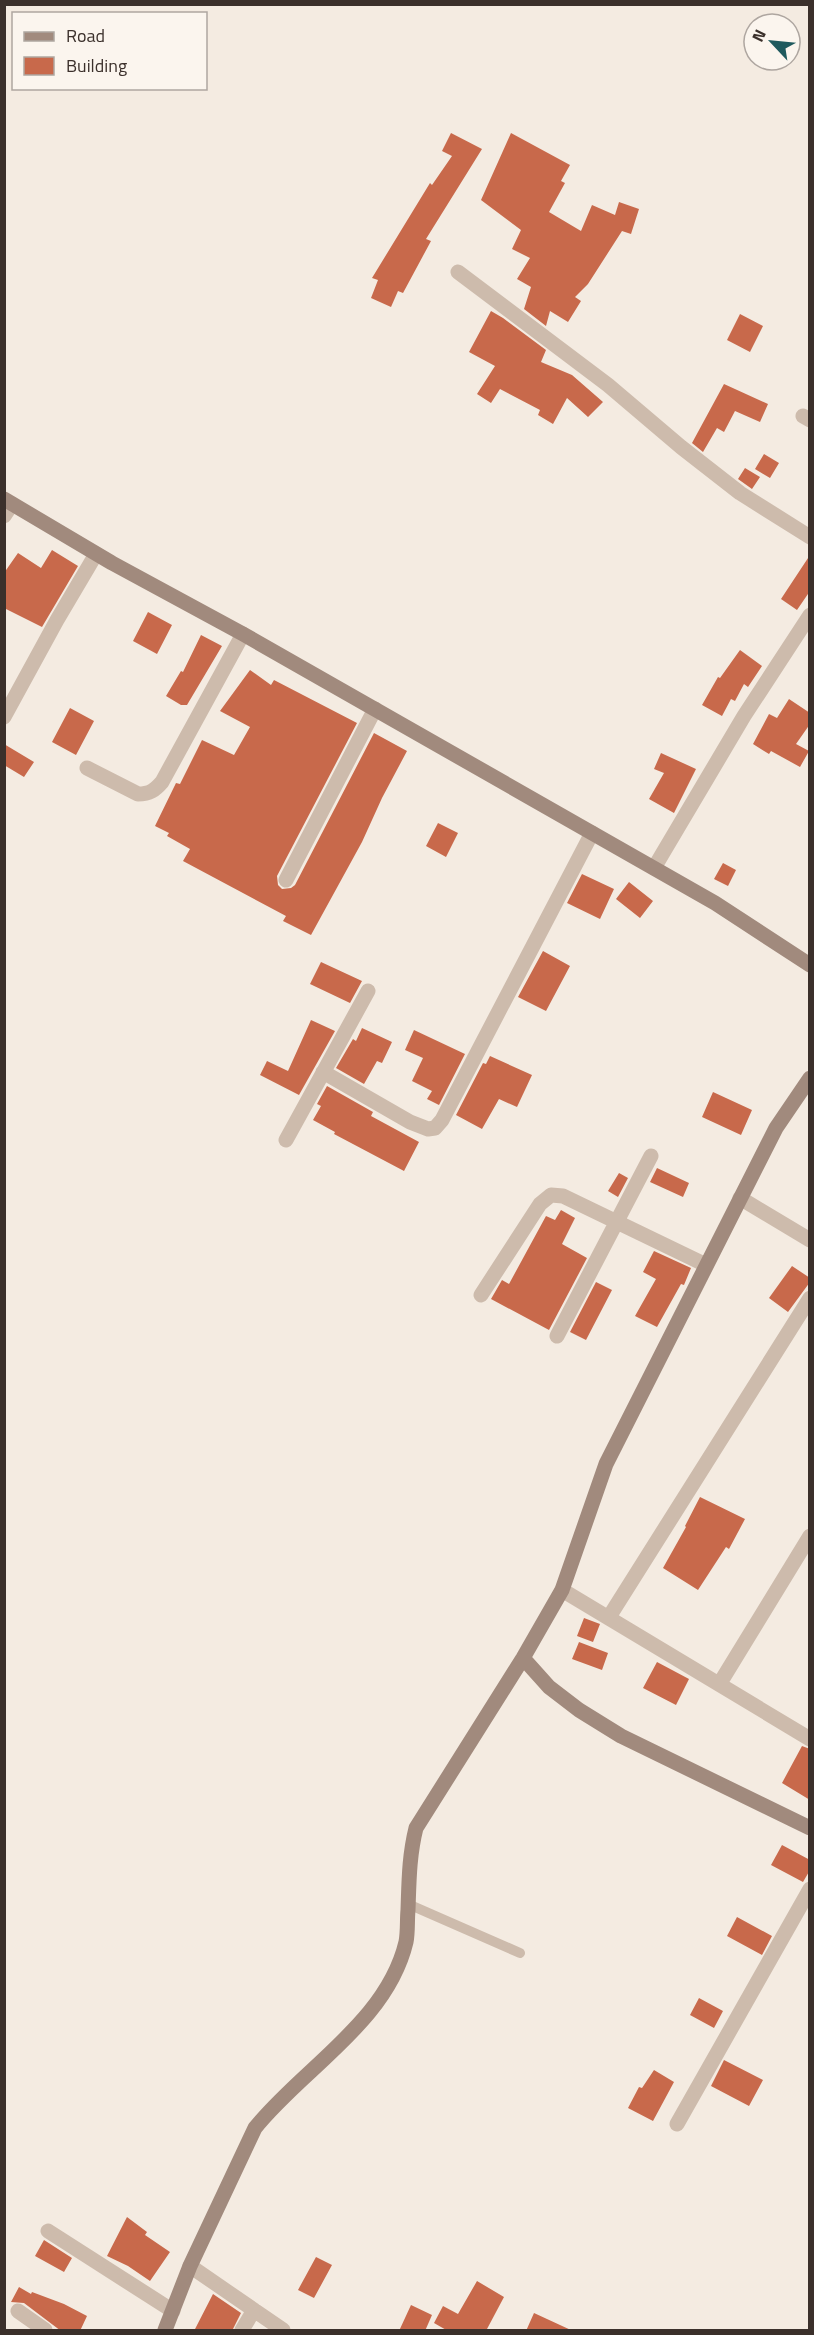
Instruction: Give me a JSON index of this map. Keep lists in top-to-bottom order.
{
  "legend": ["Road", "Building"],
  "north": "top left"
}
